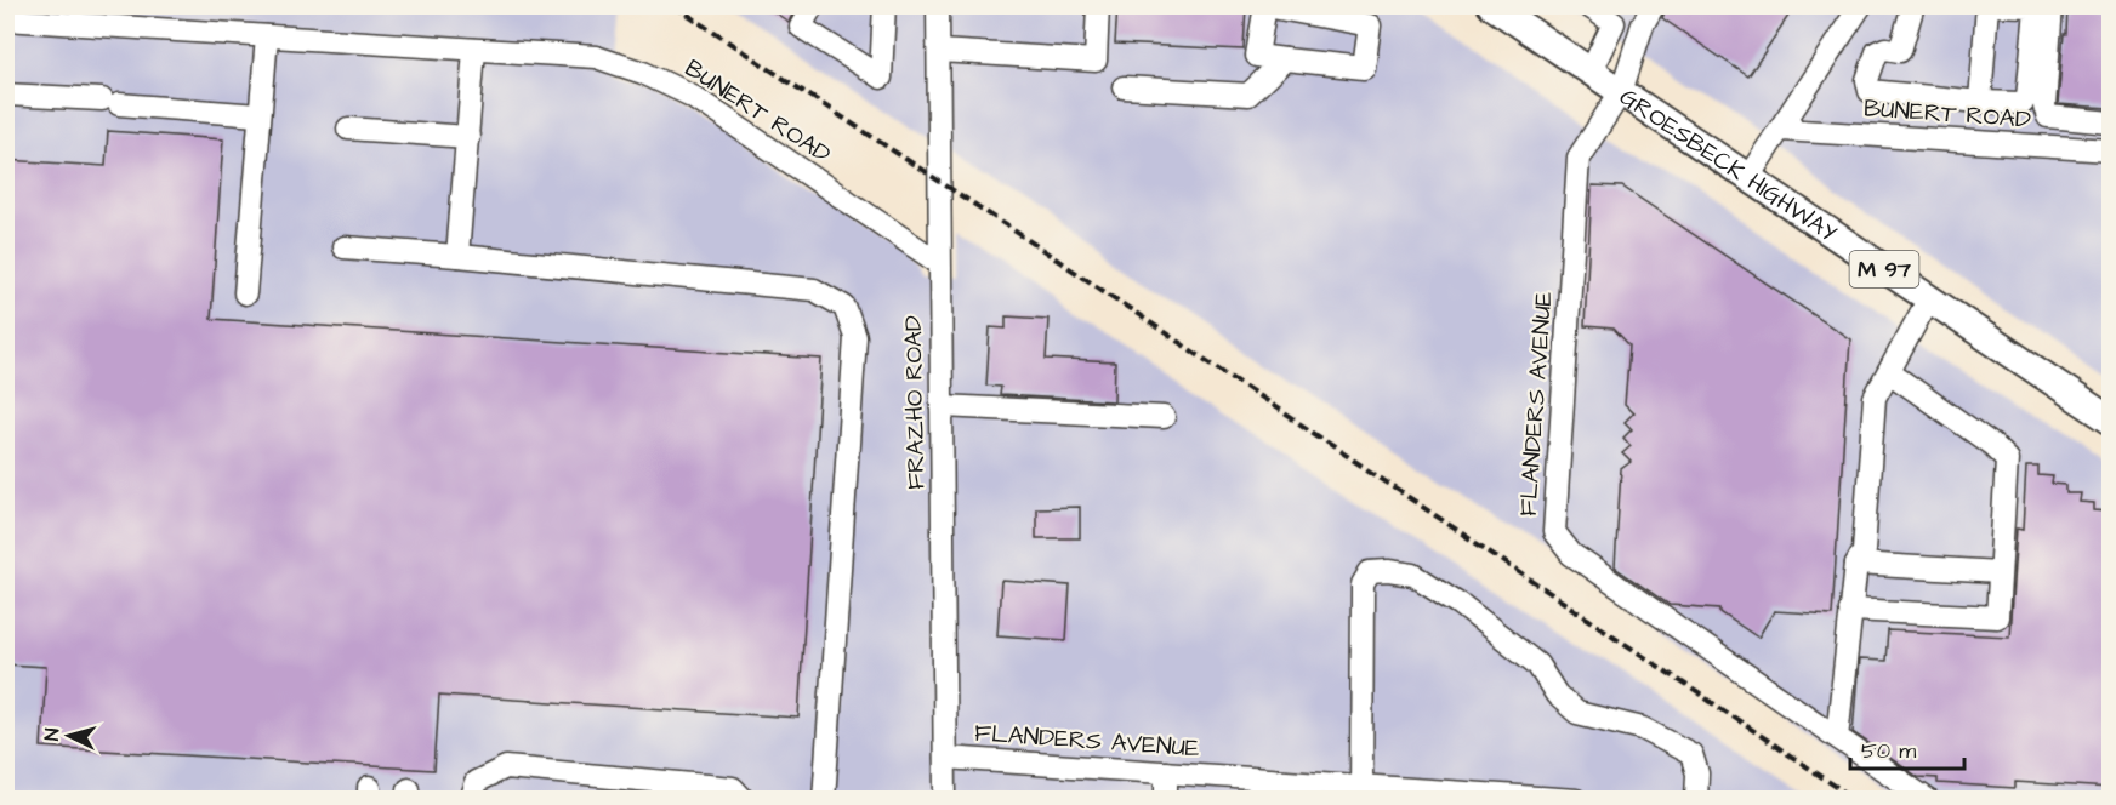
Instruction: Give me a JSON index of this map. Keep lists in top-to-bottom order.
{
  "streets": {
    "main road": ["GROESBECK HIGHWAY", "M 97"],
    "street": ["BUNERT ROAD", "FRAZHO ROAD", "FLANDERS AVENUE"]
  },
  "crossings": [
    ["BUNERT ROAD", "FRAZHO ROAD"],
    ["GROESBECK HIGHWAY", "FLANDERS AVENUE"],
    ["FRAZHO ROAD", "FLANDERS AVENUE"]
  ],
  "scale_bar": "50 m",
  "north": "left"
}
